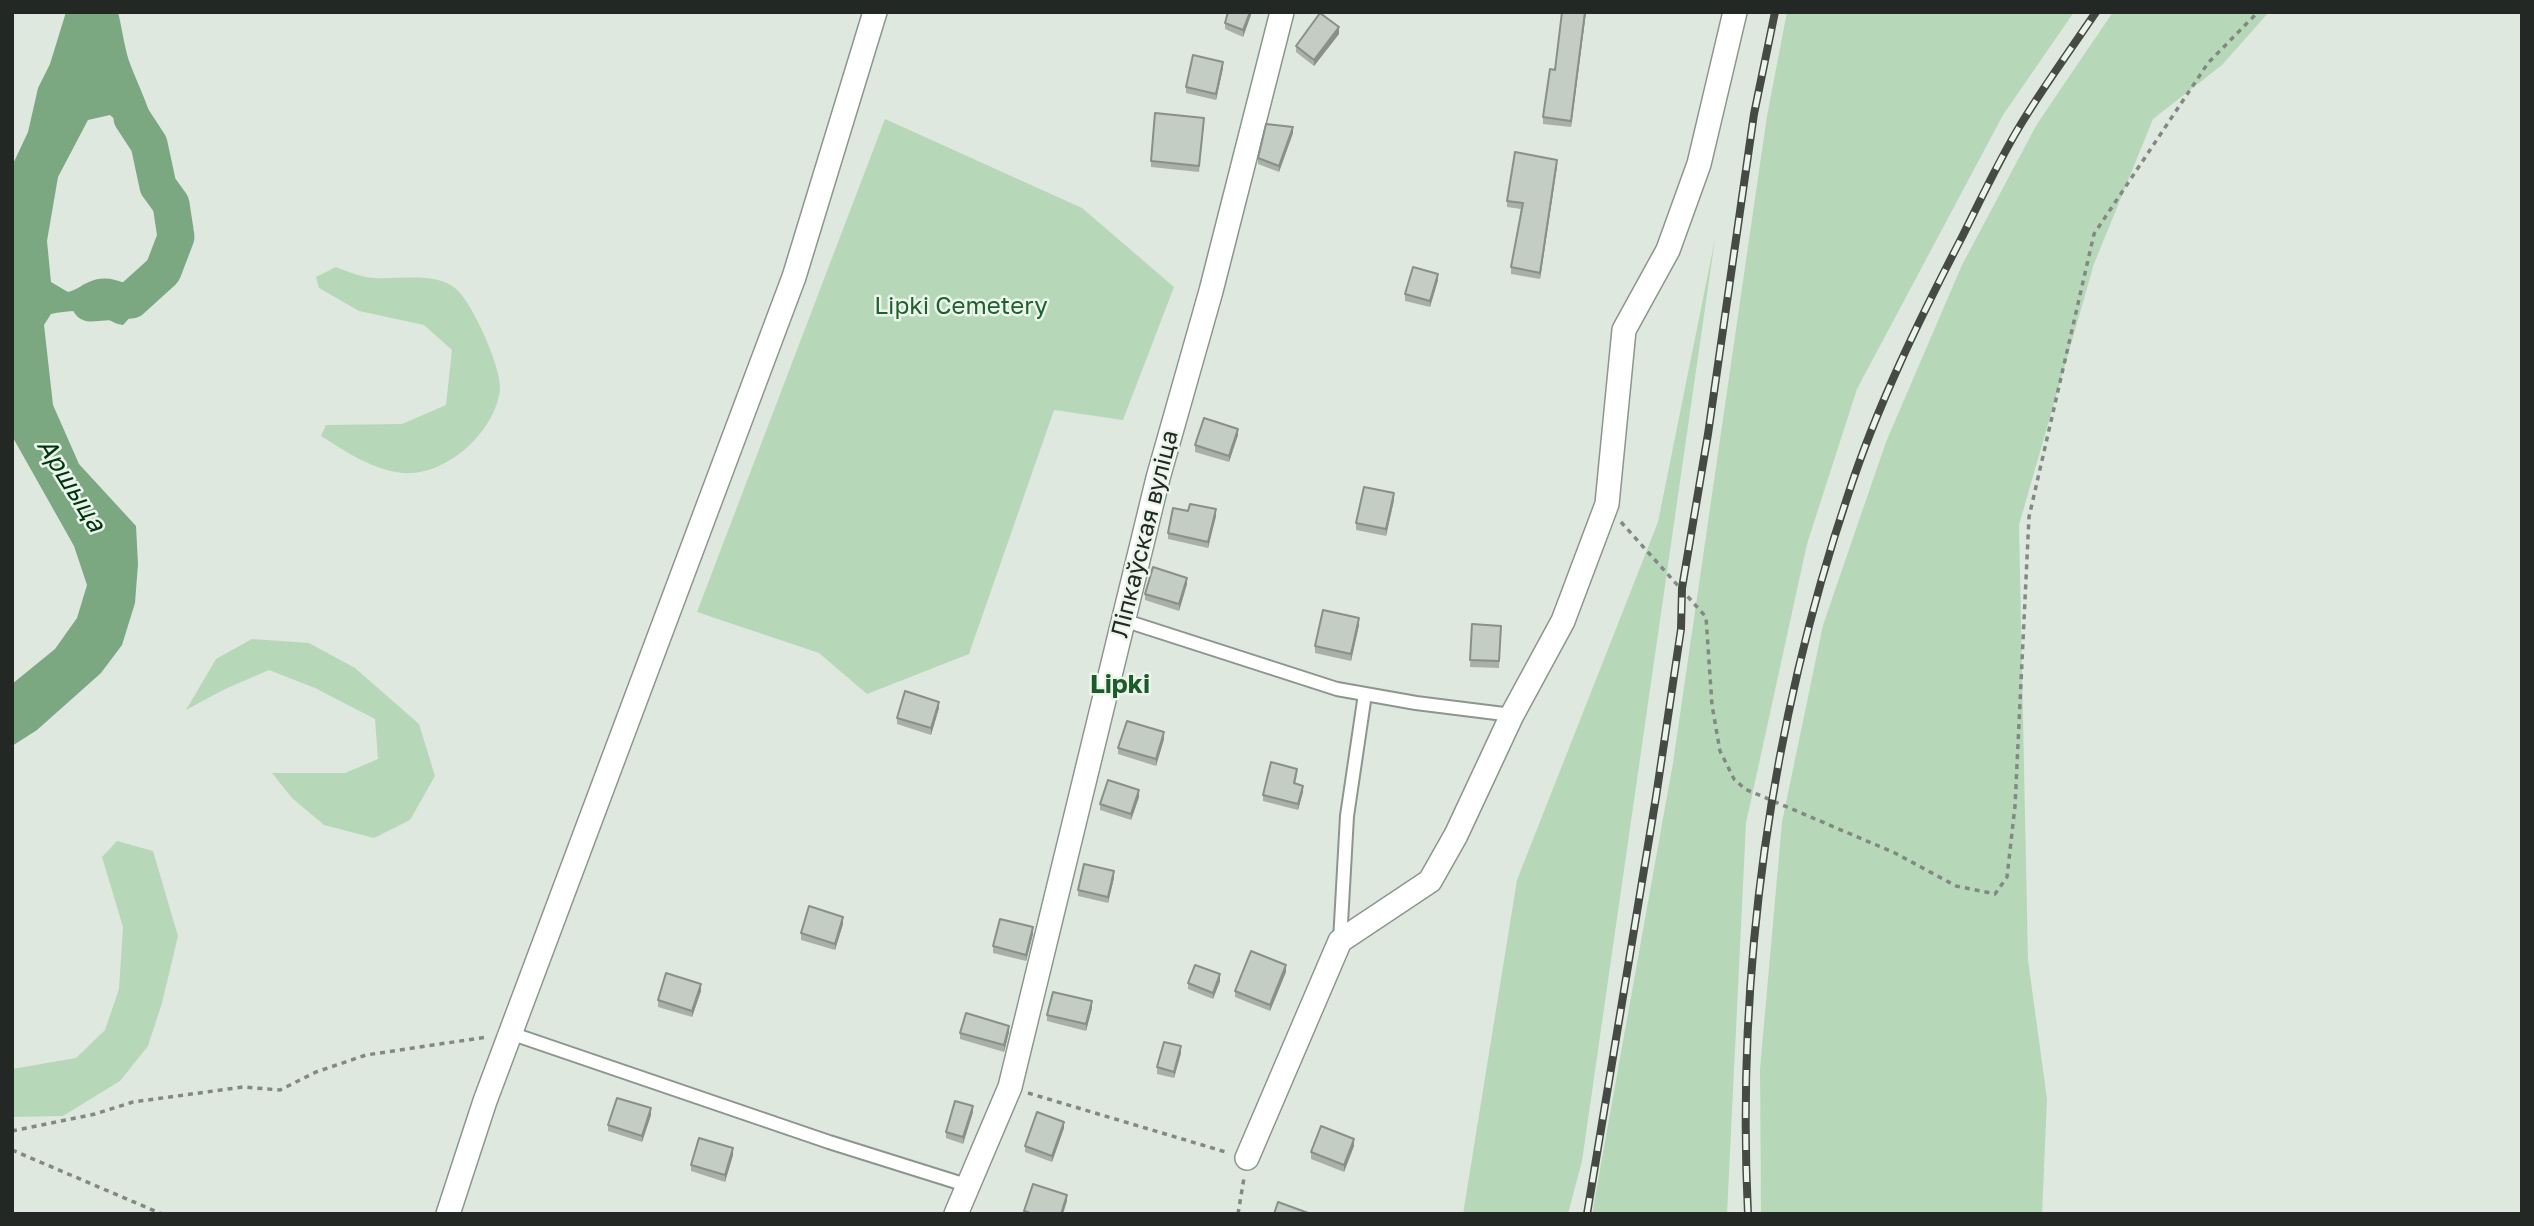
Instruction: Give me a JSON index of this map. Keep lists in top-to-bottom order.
{
  "streets": {
    "street": ["Ліпкаўская вуліца"]
  },
  "districts": ["Lipki"],
  "water": ["Аршыца"],
  "parks": ["Lipki Cemetery"]
}
